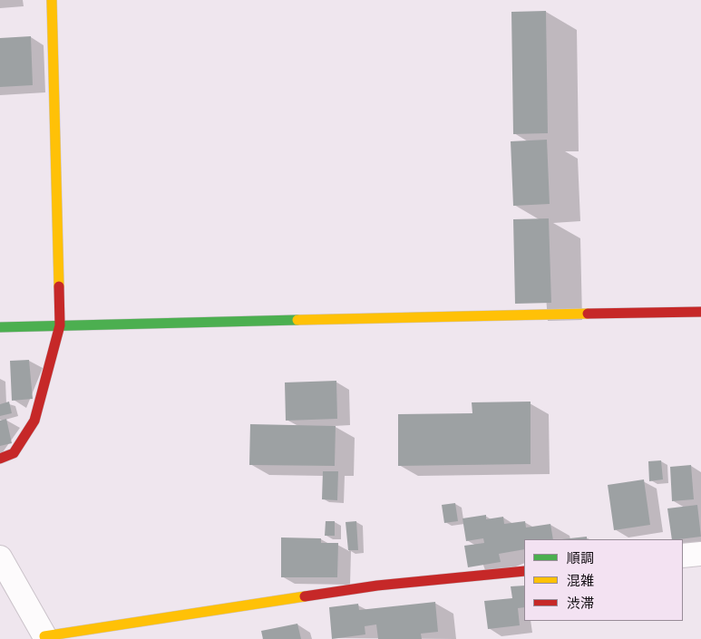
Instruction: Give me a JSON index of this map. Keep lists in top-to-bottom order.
{
  "legend": ["順調", "混雑", "渋滞"]
}
